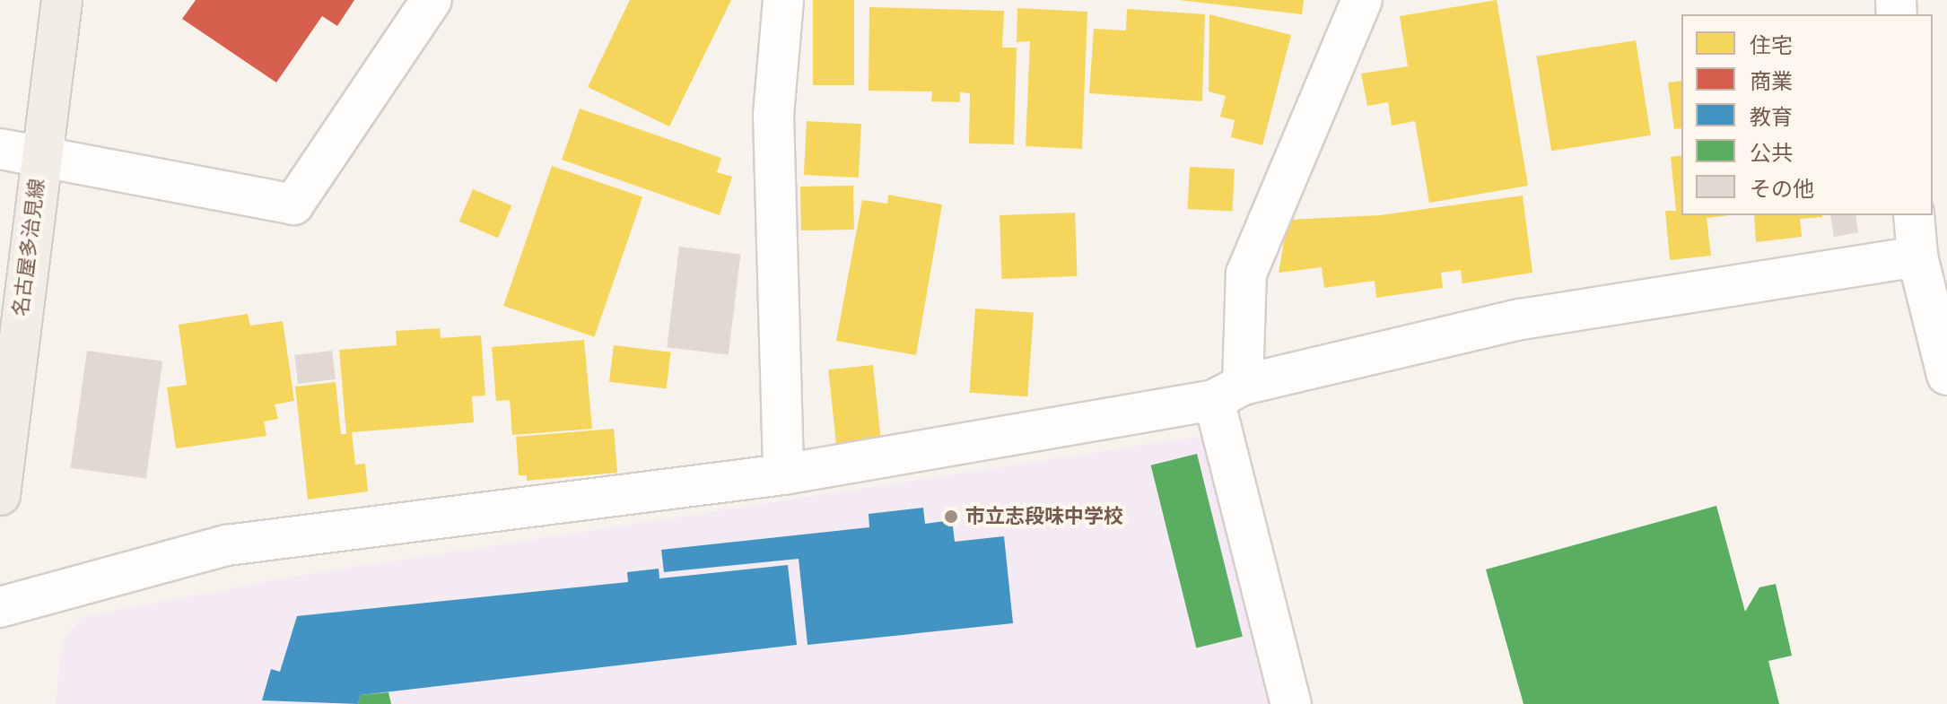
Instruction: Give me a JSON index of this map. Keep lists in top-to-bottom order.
{
  "streets": {
    "main road": ["名古屋多治見線"]
  },
  "places": ["市立志段味中学校"],
  "legend": [
    "住宅",
    "商業",
    "教育",
    "公共",
    "その他"
  ]
}
